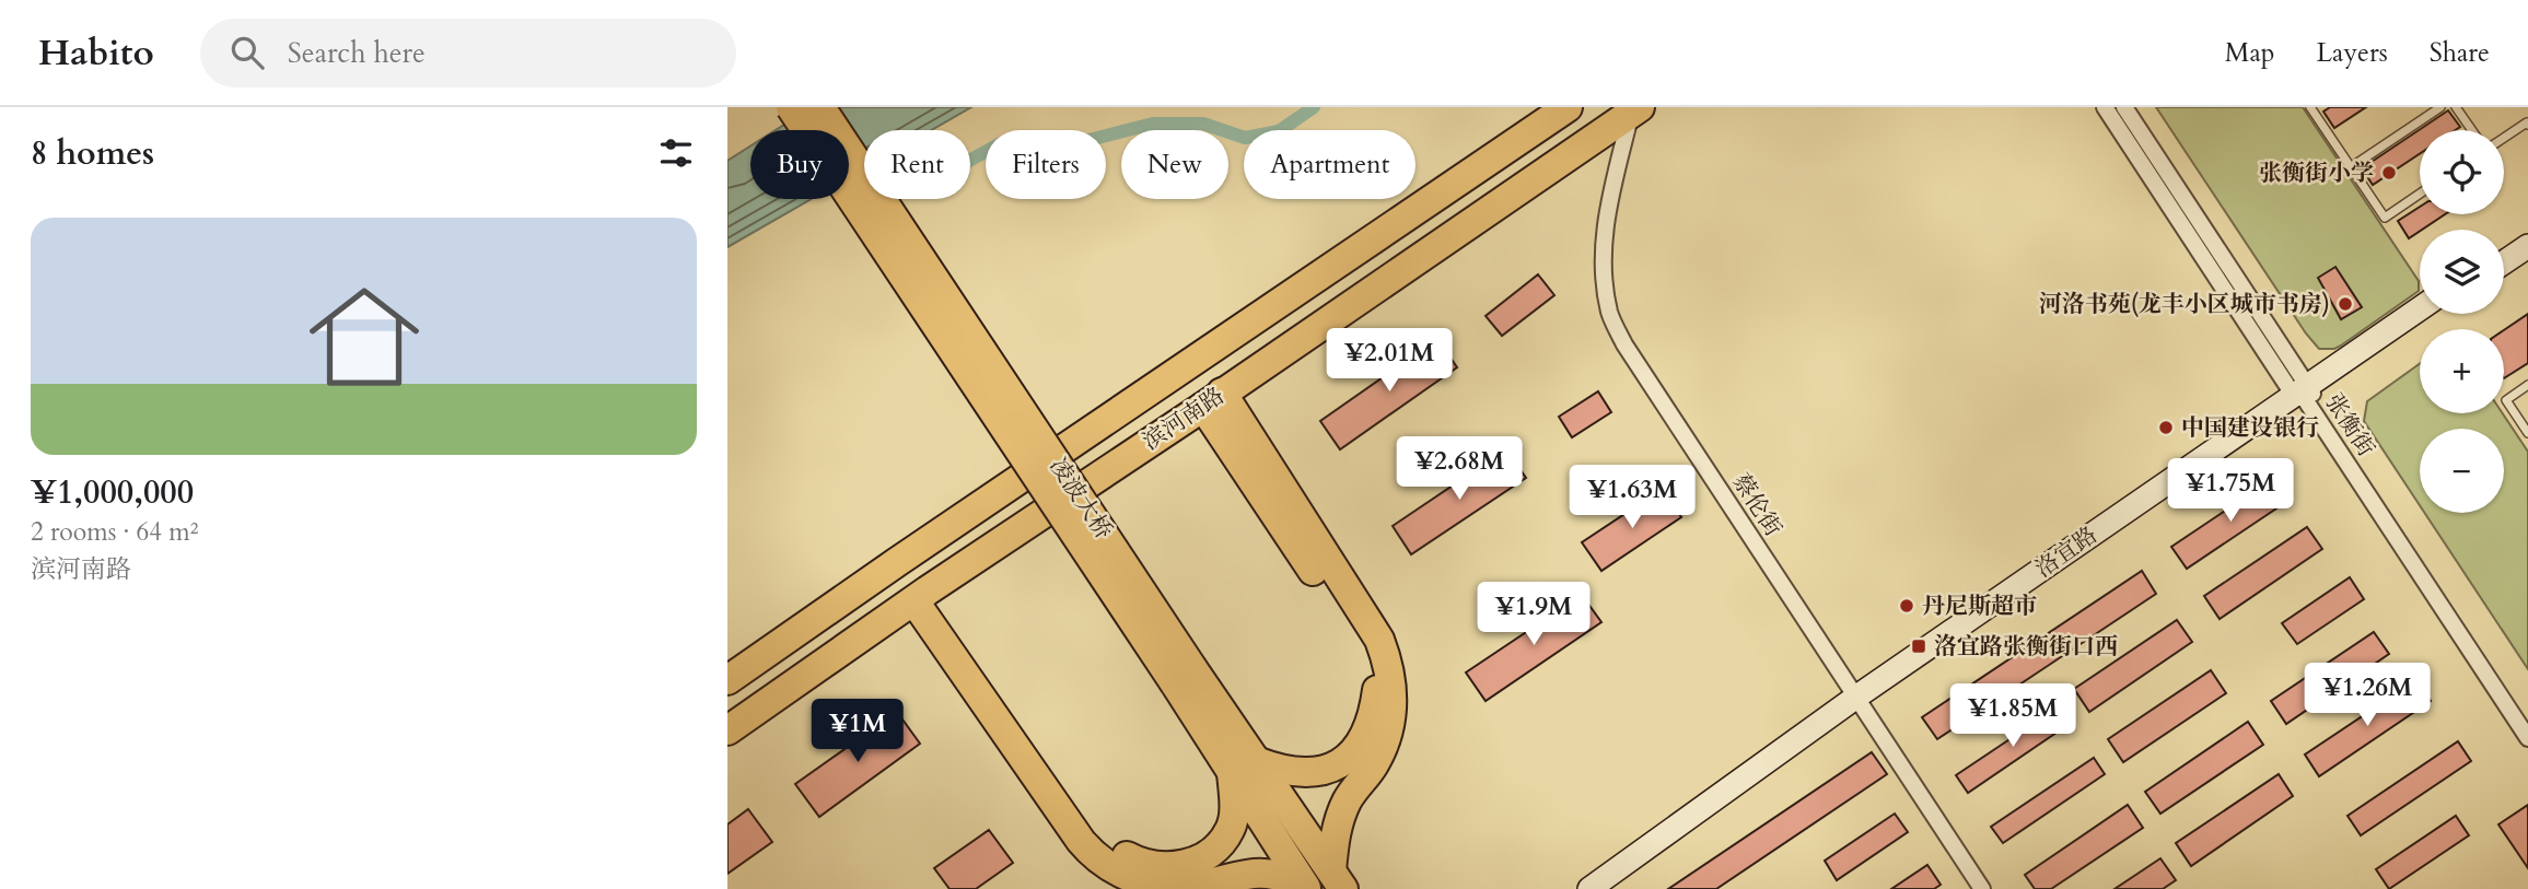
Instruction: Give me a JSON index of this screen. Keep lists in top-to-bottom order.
{
  "streets": {
    "highway": ["滨河南路", "凌波大桥"],
    "street": ["张衡街", "蔡伦街", "洛宜路"]
  },
  "crossings": [
    ["滨河南路", "蔡伦街"],
    ["张衡街", "洛宜路"],
    ["蔡伦街", "洛宜路"]
  ],
  "places": {
    "other": [
      "张衡街小学",
      "河洛书苑(龙丰小区城市书房)",
      "中国建设银行",
      "丹尼斯超市"
    ],
    "transit": ["洛宜路张衡街口西"]
  },
  "page": {
    "header": "Habito",
    "search": "Search here",
    "nav": ["Map", "Layers", "Share"],
    "heading": "8 homes",
    "map_buttons": ["+", "−"],
    "chip": [
      "Buy",
      "Rent",
      "Filters",
      "New",
      "Apartment"
    ],
    "list": [
      {
        "name": "¥1,000,000",
        "note": "2 rooms · 64 m² · 滨河南路"
      }
    ],
    "price": [
      "¥2.01M",
      "¥2.68M",
      "¥1.75M",
      "¥1.63M",
      "¥1.9M",
      "¥1.26M",
      "¥1.85M",
      "¥1M"
    ]
  }
}
